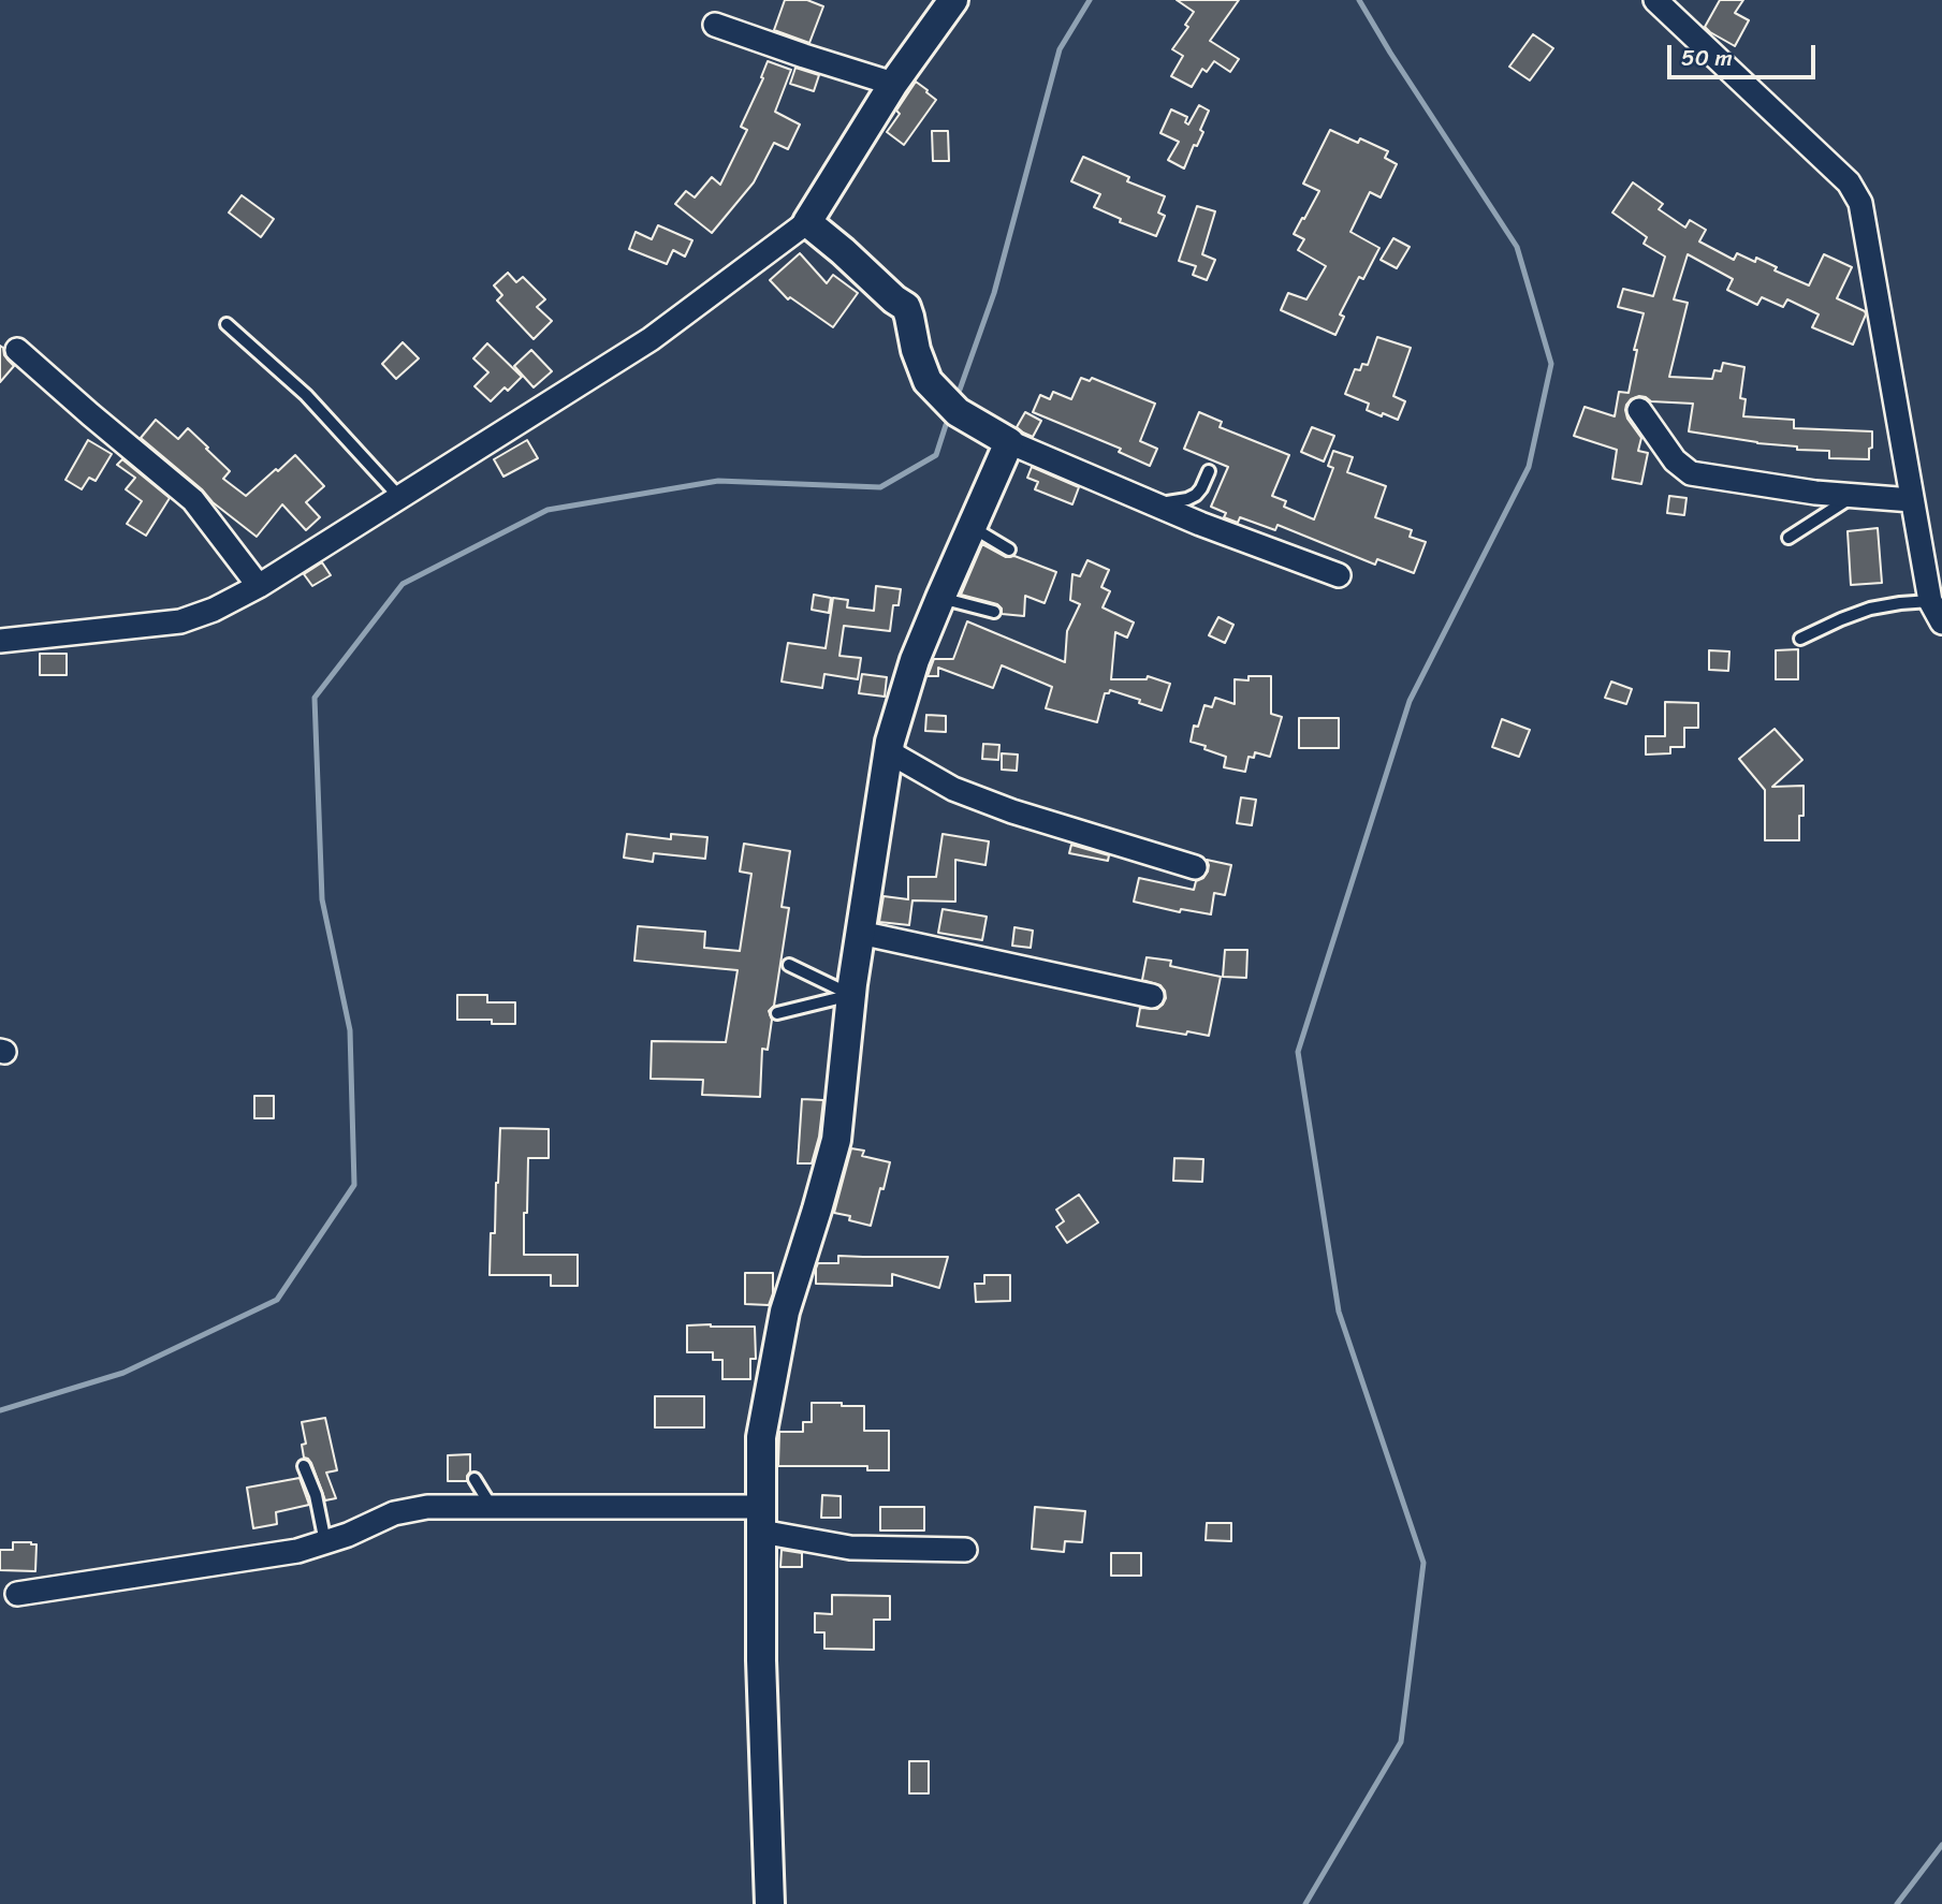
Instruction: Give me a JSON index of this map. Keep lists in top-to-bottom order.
{
  "scale_bar": "50 m"
}
